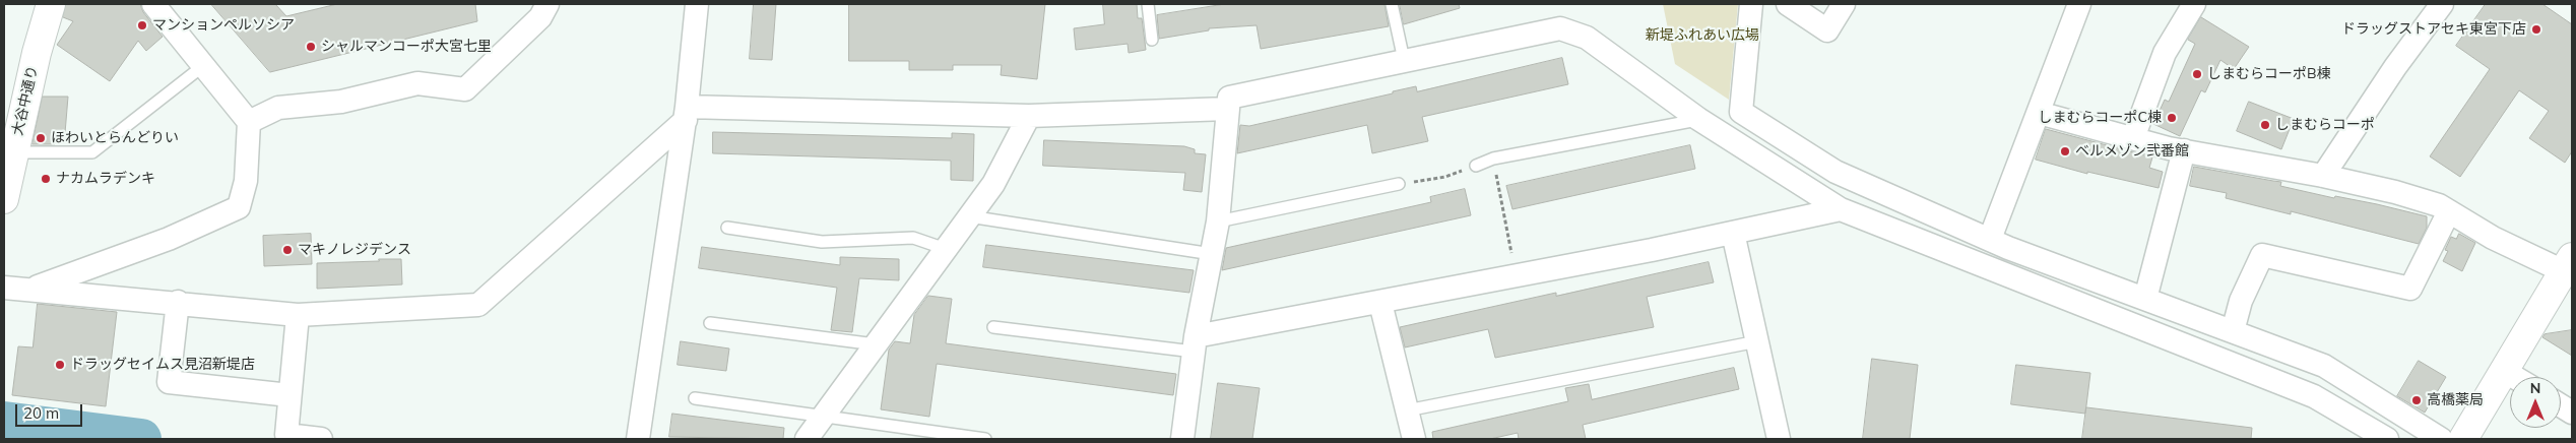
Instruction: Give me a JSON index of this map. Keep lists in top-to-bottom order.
{
  "streets": {
    "street": ["大谷中通り"]
  },
  "parks": ["新堤ふれあい広場"],
  "places": [
    "マンションペルソシア",
    "ドラッグストアセキ東宮下店",
    "シャルマンコーポ大宮七里",
    "しまむらコーポB棟",
    "しまむらコーポC棟",
    "しまむらコーポ",
    "ほわいとらんどりい",
    "ベルメゾン弐番館",
    "ナカムラデンキ",
    "マキノレジデンス",
    "ドラッグセイムス見沼新堤店",
    "高橋薬局"
  ],
  "scale_bar": "20 m",
  "north": "top"
}
